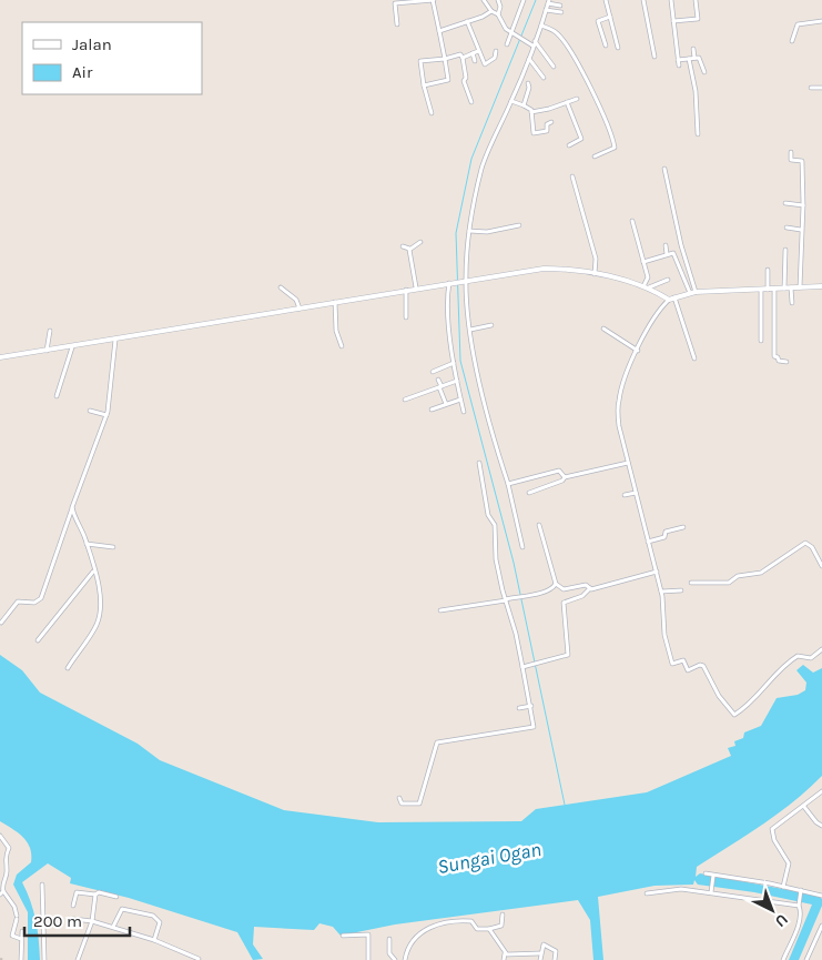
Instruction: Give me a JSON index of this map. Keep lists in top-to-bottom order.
{
  "water": ["Sungai Ogan"],
  "legend": ["Jalan", "Air"],
  "scale_bar": "200 m",
  "north": "bottom right"
}
